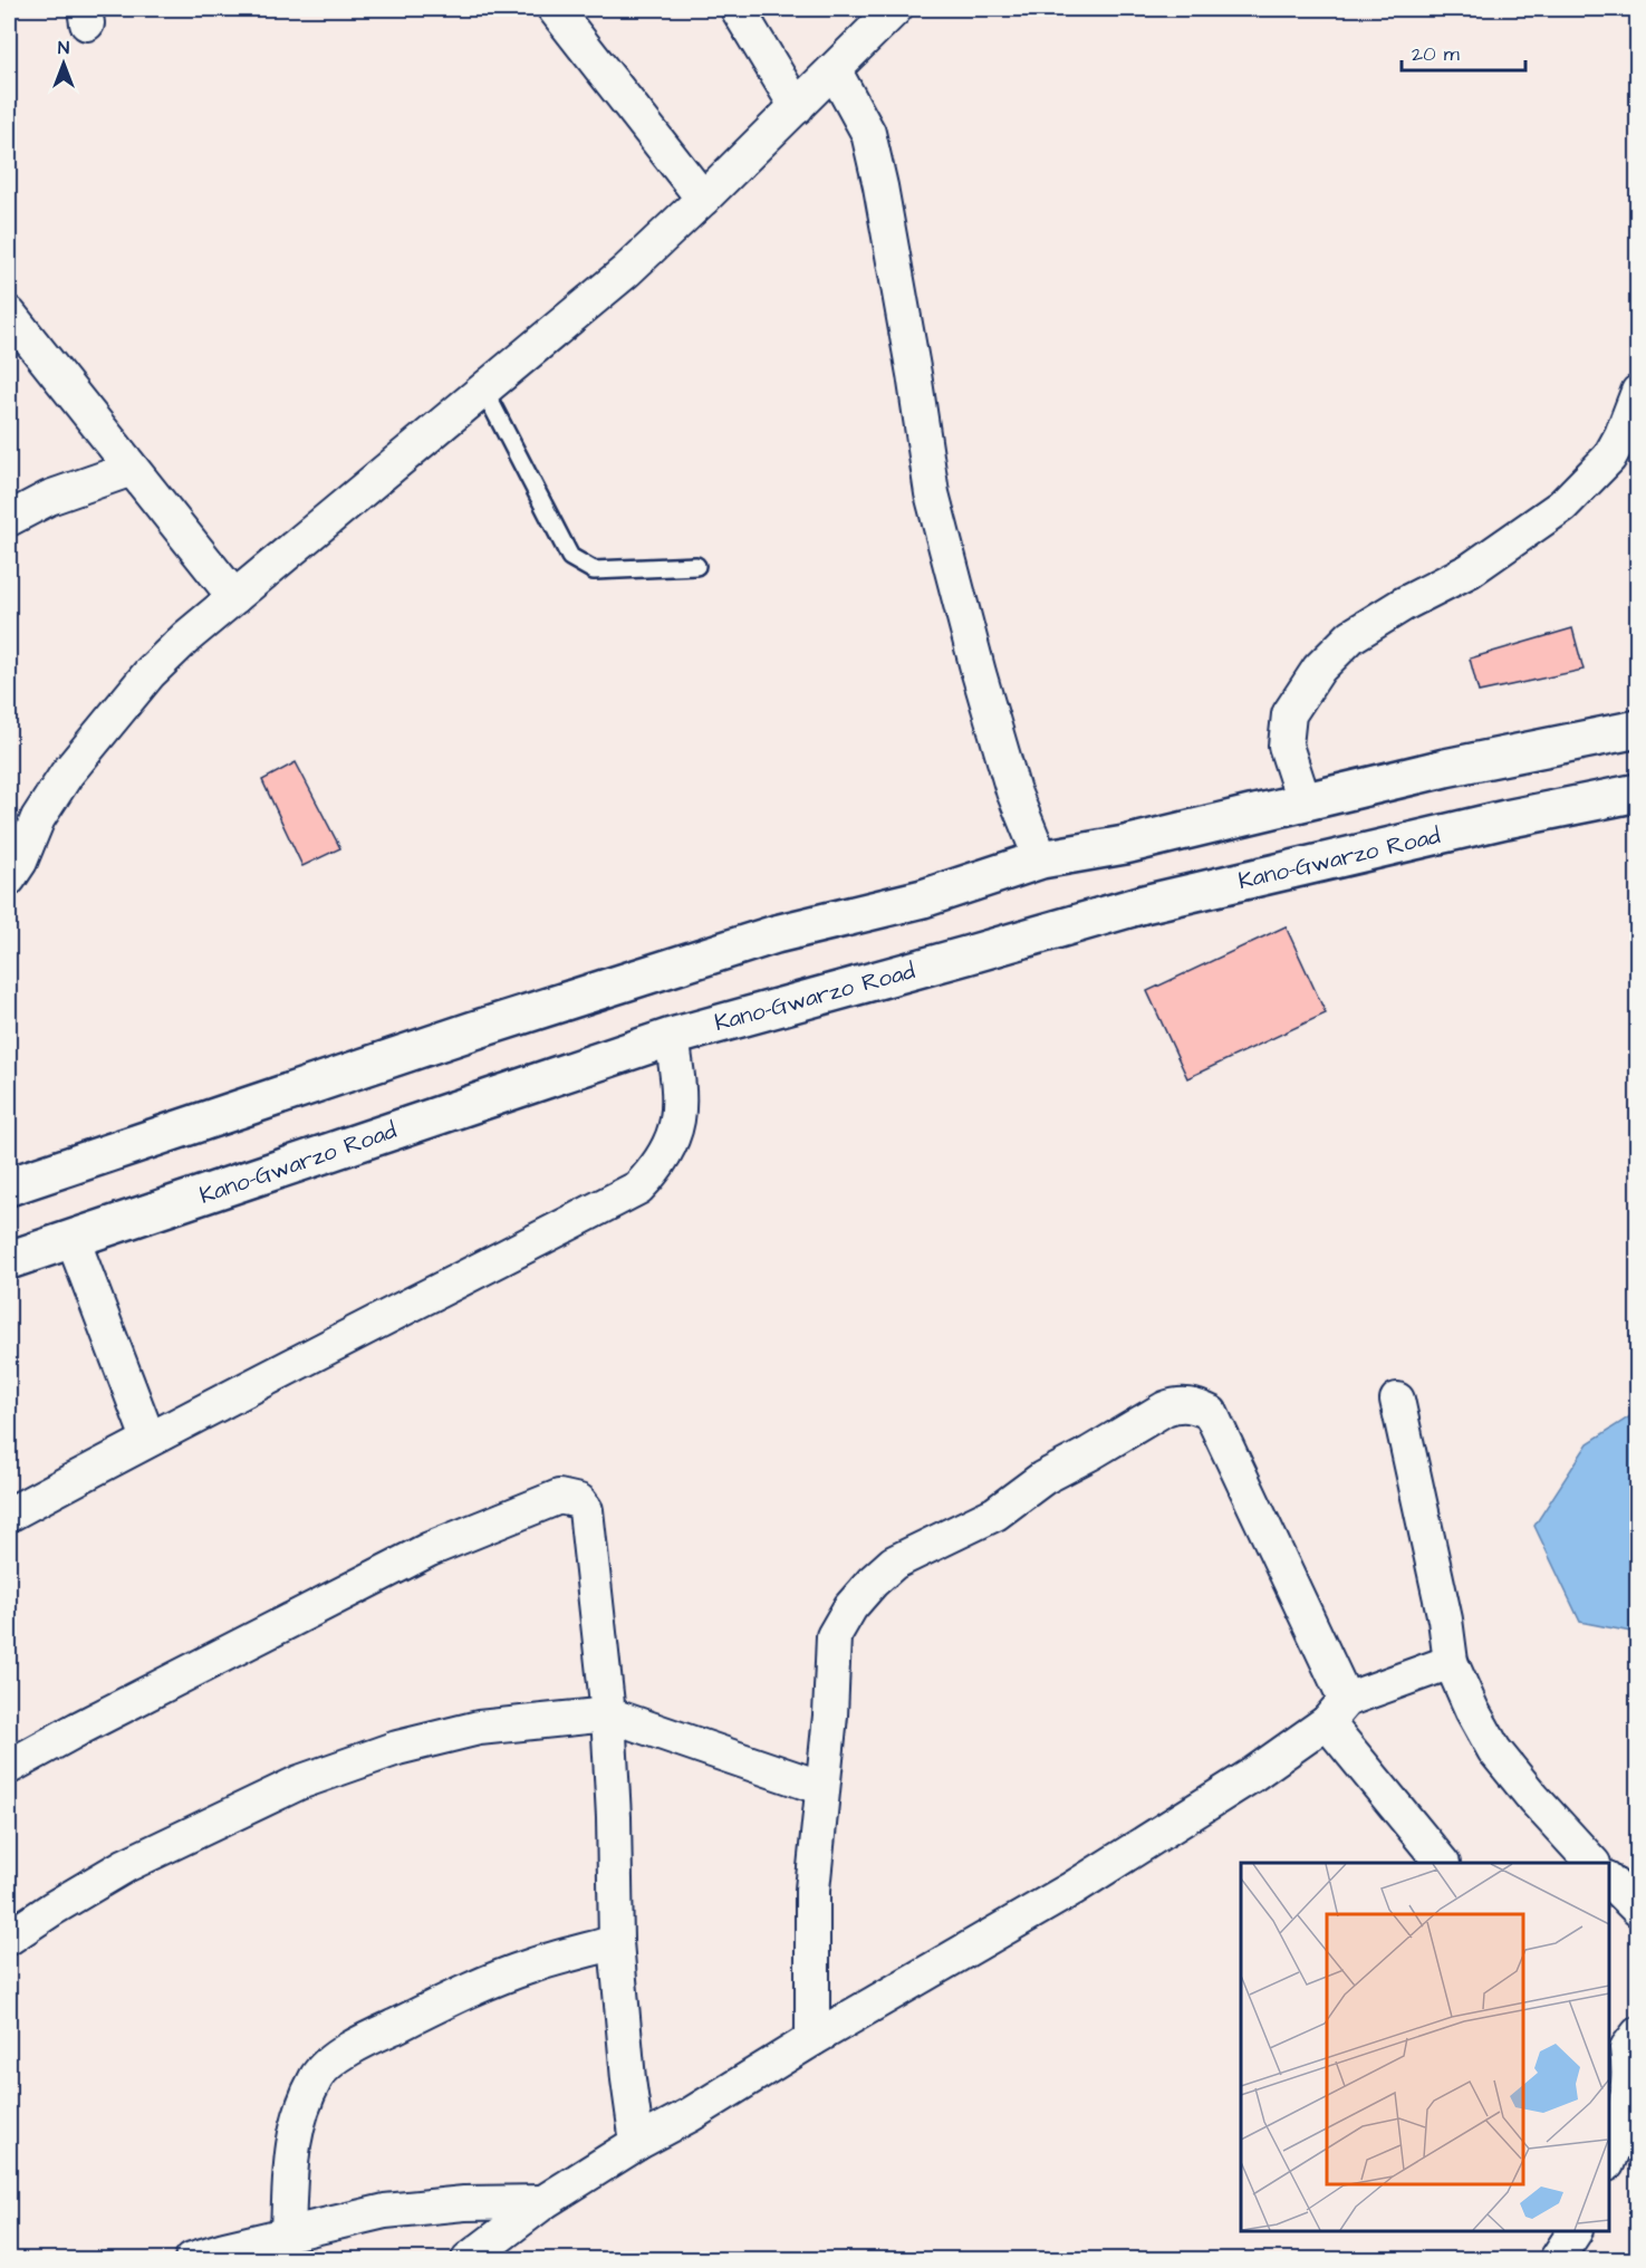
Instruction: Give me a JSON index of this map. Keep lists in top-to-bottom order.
{
  "streets": {
    "main road": ["Kano-Gwarzo Road"]
  },
  "scale_bar": "20 m",
  "north": "top"
}
